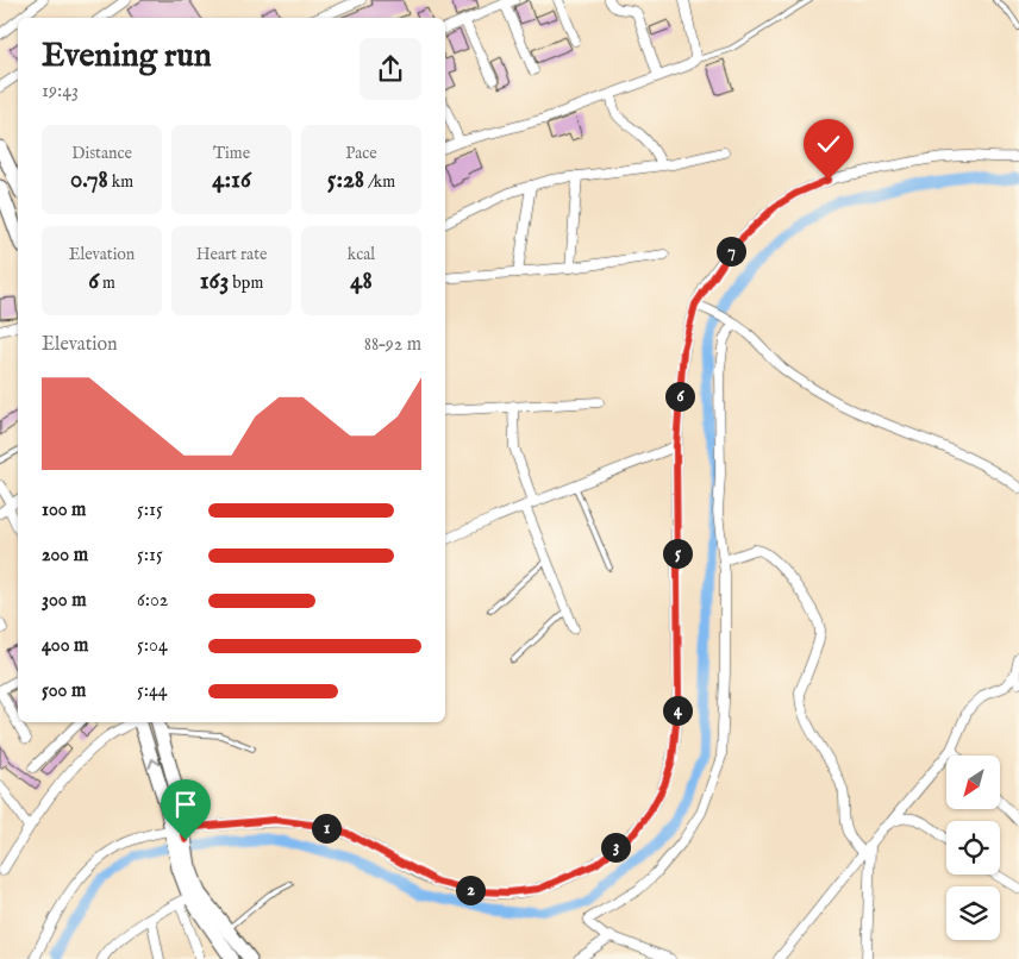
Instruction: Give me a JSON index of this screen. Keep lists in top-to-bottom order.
{
  "north": "bottom left",
  "page": {
    "heading": ["Evening run", "19:43"],
    "stats": [
      ["Distance", "0.78 km"],
      ["Time", "4:16"],
      ["Pace", "5:28 /km"],
      ["Elevation", "6 m"],
      ["Heart rate", "163 bpm"],
      ["kcal", "48"]
    ],
    "pins": [
      "7",
      "6",
      "5",
      "4",
      "1",
      "3",
      "2"
    ],
    "chart": ["Elevation", "88–92 m"],
    "list": [
      {
        "name": "100 m",
        "note": "5:15"
      },
      {
        "name": "200 m",
        "note": "5:15"
      },
      {
        "name": "300 m",
        "note": "6:02"
      },
      {
        "name": "400 m",
        "note": "5:04"
      },
      {
        "name": "500 m",
        "note": "5:44"
      }
    ]
  }
}
